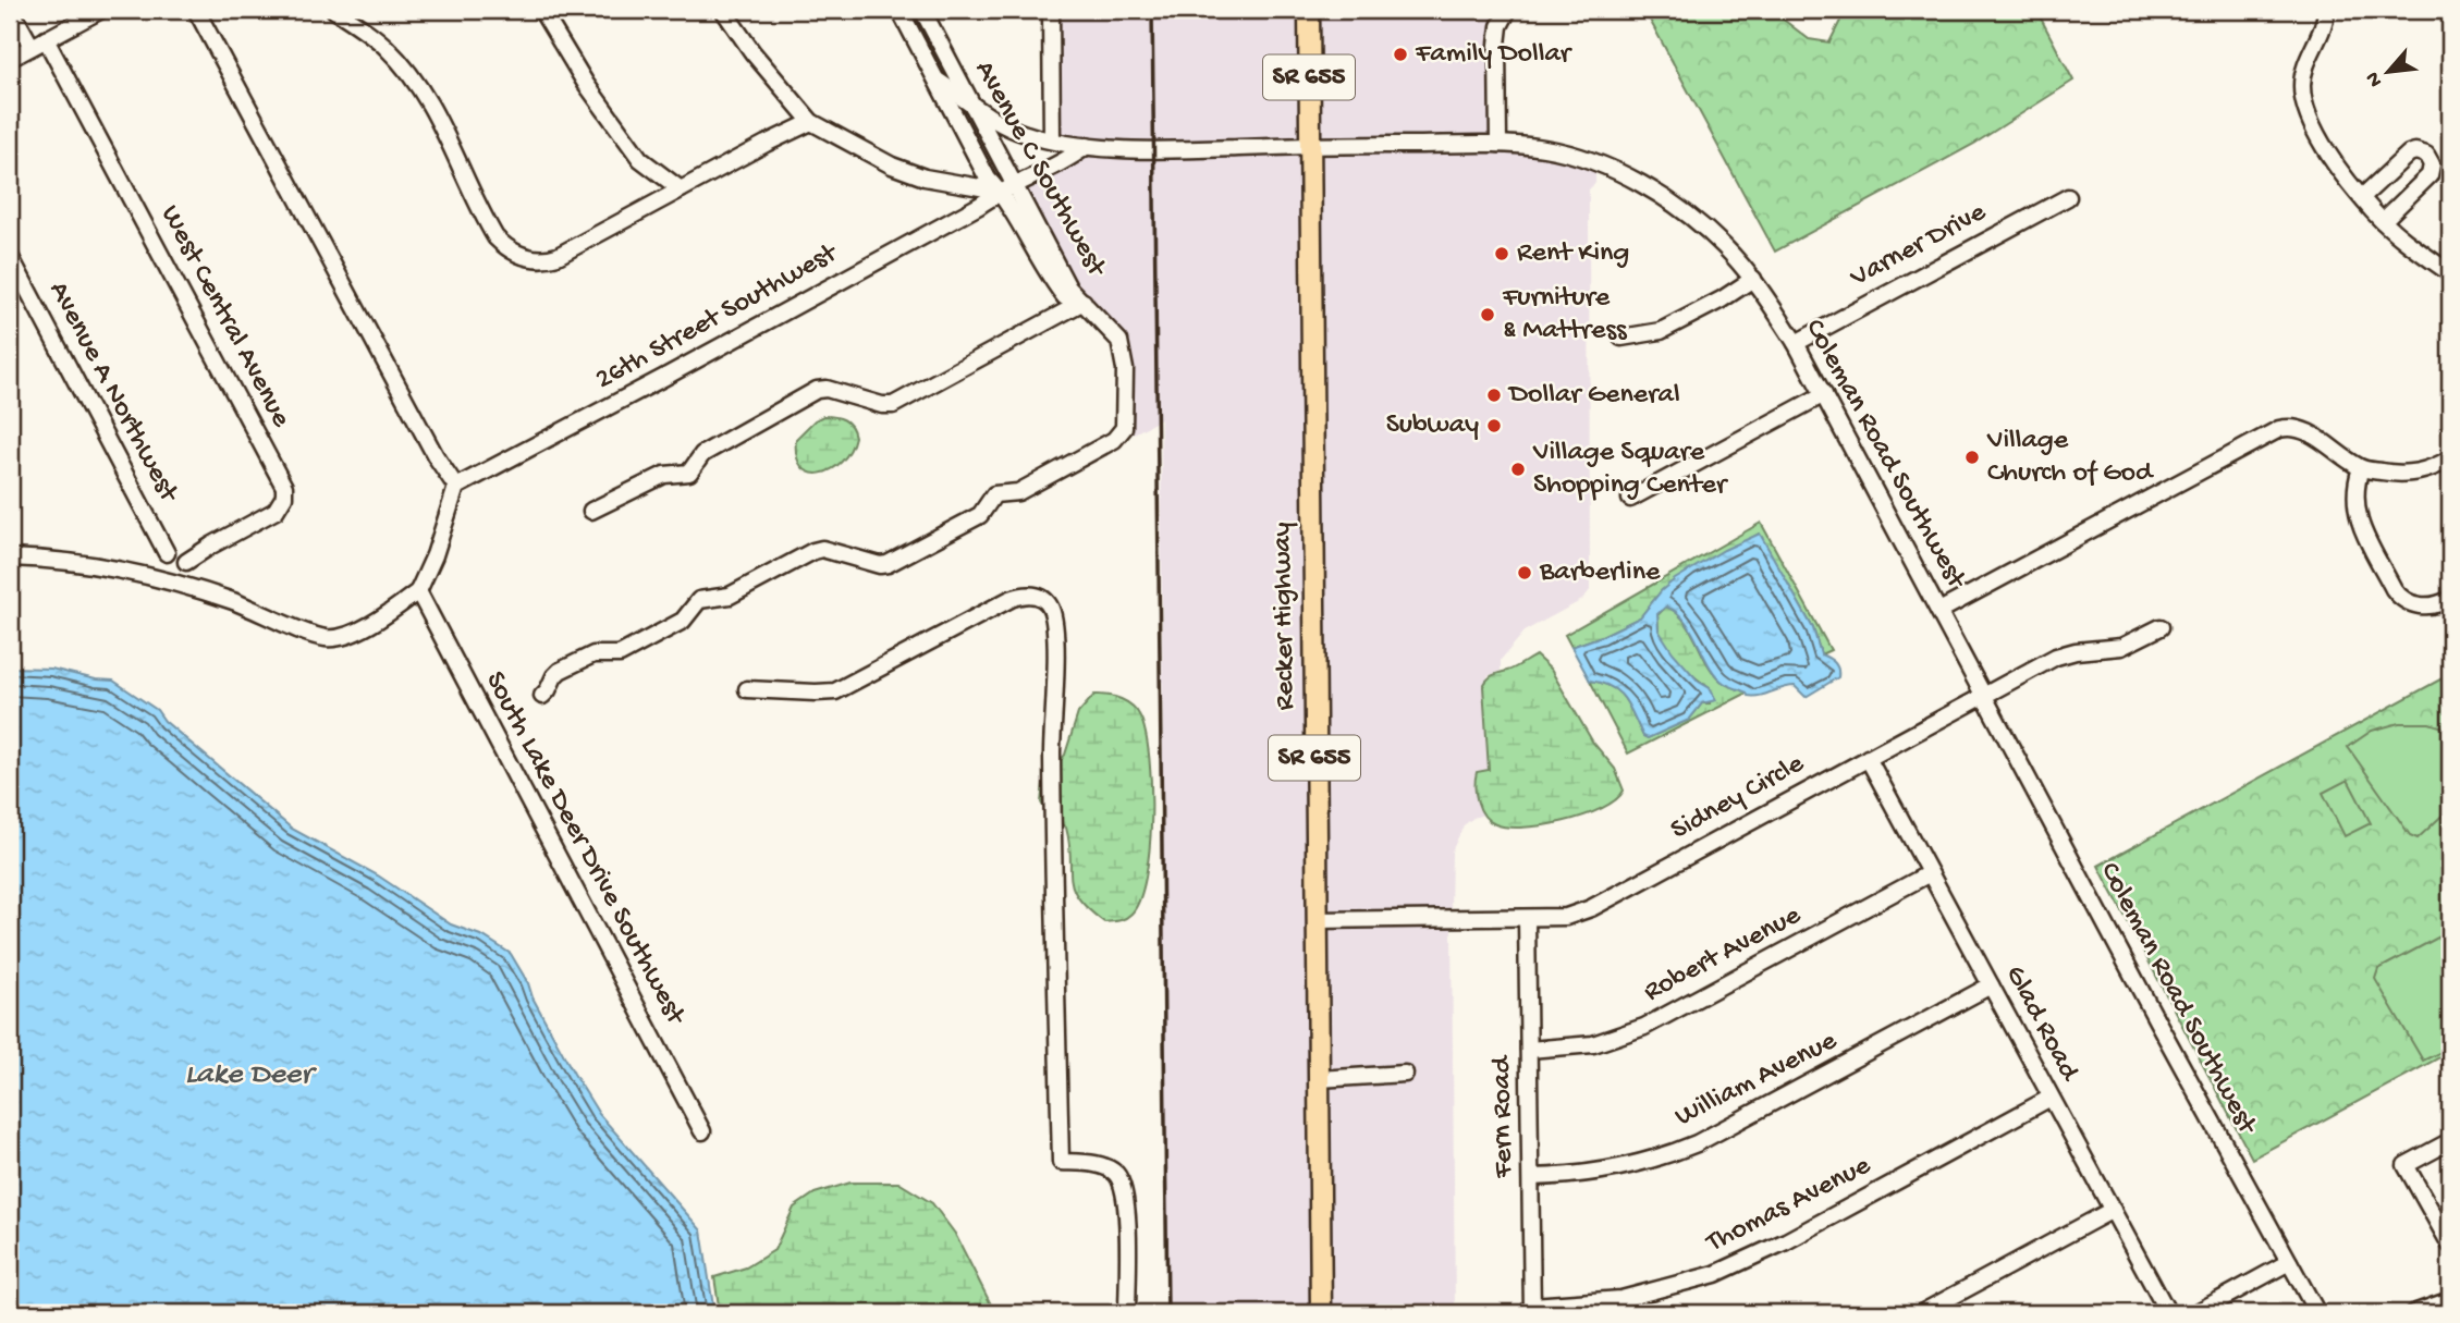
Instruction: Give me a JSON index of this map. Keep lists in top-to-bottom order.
{
  "streets": {
    "main road": ["SR 655", "Recker Highway"],
    "street": [
      "Avenue C Southwest",
      "Varner Drive",
      "West Central Avenue",
      "26th Street Southwest",
      "Avenue A Northwest",
      "Coleman Road Southwest",
      "Sidney Circle",
      "South Lake Deer Drive Southwest",
      "Robert Avenue",
      "Glad Road",
      "William Avenue",
      "Fern Road",
      "Thomas Avenue"
    ]
  },
  "crossings": [
    ["Avenue C Southwest", "26th Street Southwest"],
    ["Avenue C Southwest", "Coleman Road Southwest"],
    ["Varner Drive", "Coleman Road Southwest"],
    ["26th Street Southwest", "Coleman Road Southwest"],
    ["Coleman Road Southwest", "Recker Highway"],
    ["Coleman Road Southwest", "Sidney Circle"],
    ["Recker Highway", "Sidney Circle"],
    ["Sidney Circle", "Glad Road"],
    ["Sidney Circle", "Fern Road"],
    ["Robert Avenue", "Glad Road"],
    ["Robert Avenue", "Fern Road"],
    ["Glad Road", "William Avenue"],
    ["Glad Road", "Thomas Avenue"],
    ["William Avenue", "Fern Road"],
    ["Fern Road", "Thomas Avenue"]
  ],
  "water": ["Lake Deer"],
  "places": [
    "Family Dollar",
    "Rent King",
    "Furniture & Mattress",
    "Dollar General",
    "Subway",
    "Village Church of God",
    "Village Square Shopping Center",
    "Barberline"
  ],
  "north": "bottom left"
}
